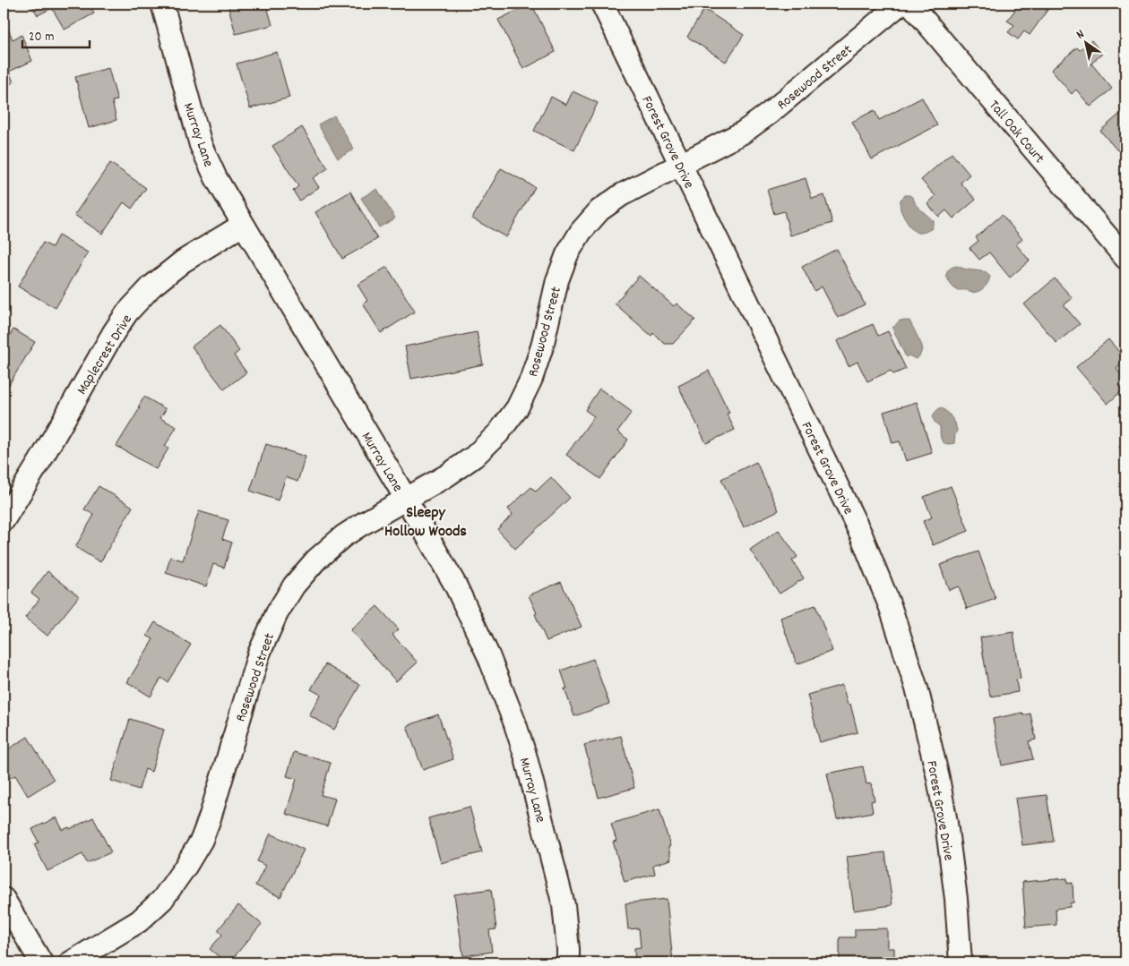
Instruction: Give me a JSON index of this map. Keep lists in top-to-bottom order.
{
  "streets": {
    "street": [
      "Rosewood Street",
      "Tall Oak Court",
      "Murray Lane",
      "Forest Grove Drive",
      "Maplecrest Drive"
    ]
  },
  "crossings": [
    ["Rosewood Street", "Murray Lane"],
    ["Rosewood Street", "Forest Grove Drive"],
    ["Murray Lane", "Maplecrest Drive"]
  ],
  "districts": ["Sleepy Hollow Woods"],
  "scale_bar": "20 m",
  "north": "top left"
}
